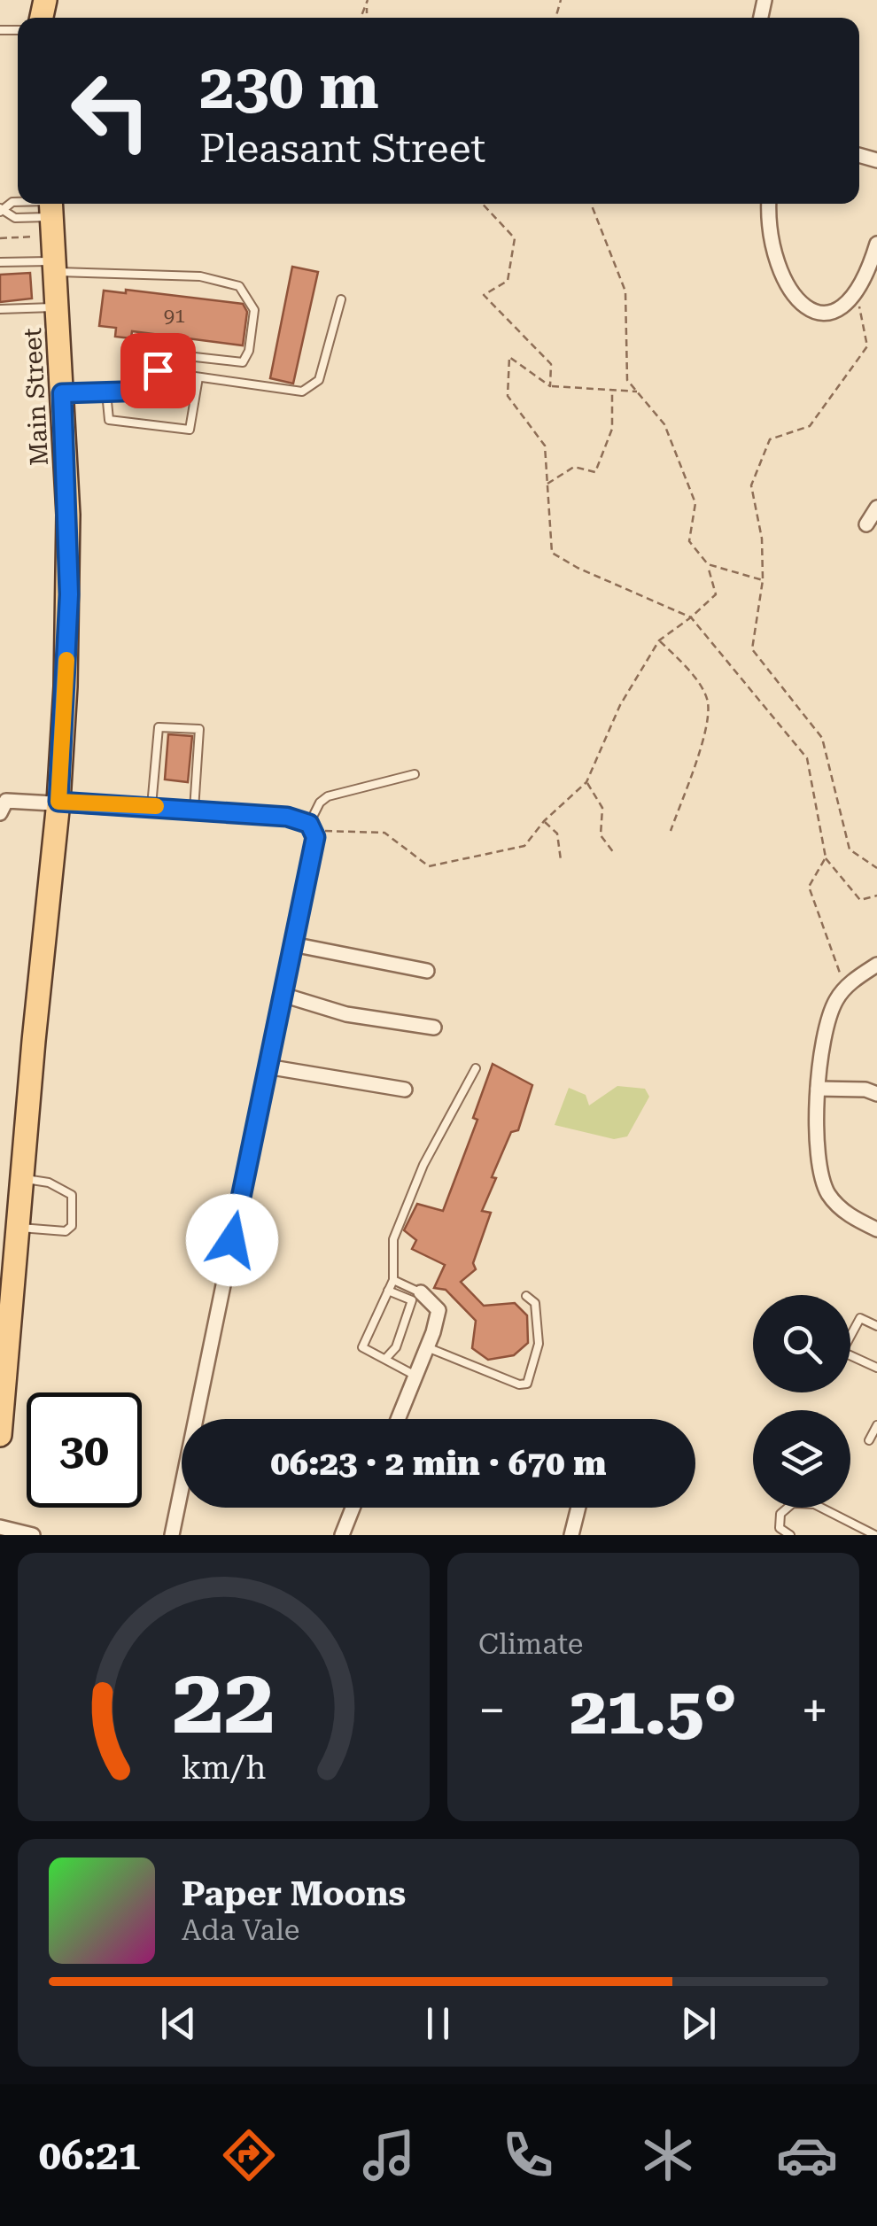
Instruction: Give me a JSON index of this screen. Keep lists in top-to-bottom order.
{
  "streets": {
    "main road": ["Main Street"]
  },
  "house_numbers": ["91"],
  "page": {
    "turn": ["230 m", "Pleasant Street"],
    "limit": "30",
    "trip": "06:23 · 2 min · 670 m",
    "tile": "Climate",
    "heat": ["−", "21.5°", "+"],
    "song": ["Paper Moons", "Ada Vale"],
    "tabs": "06:21",
    "gauge": ["22", "km/h"]
  }
}
